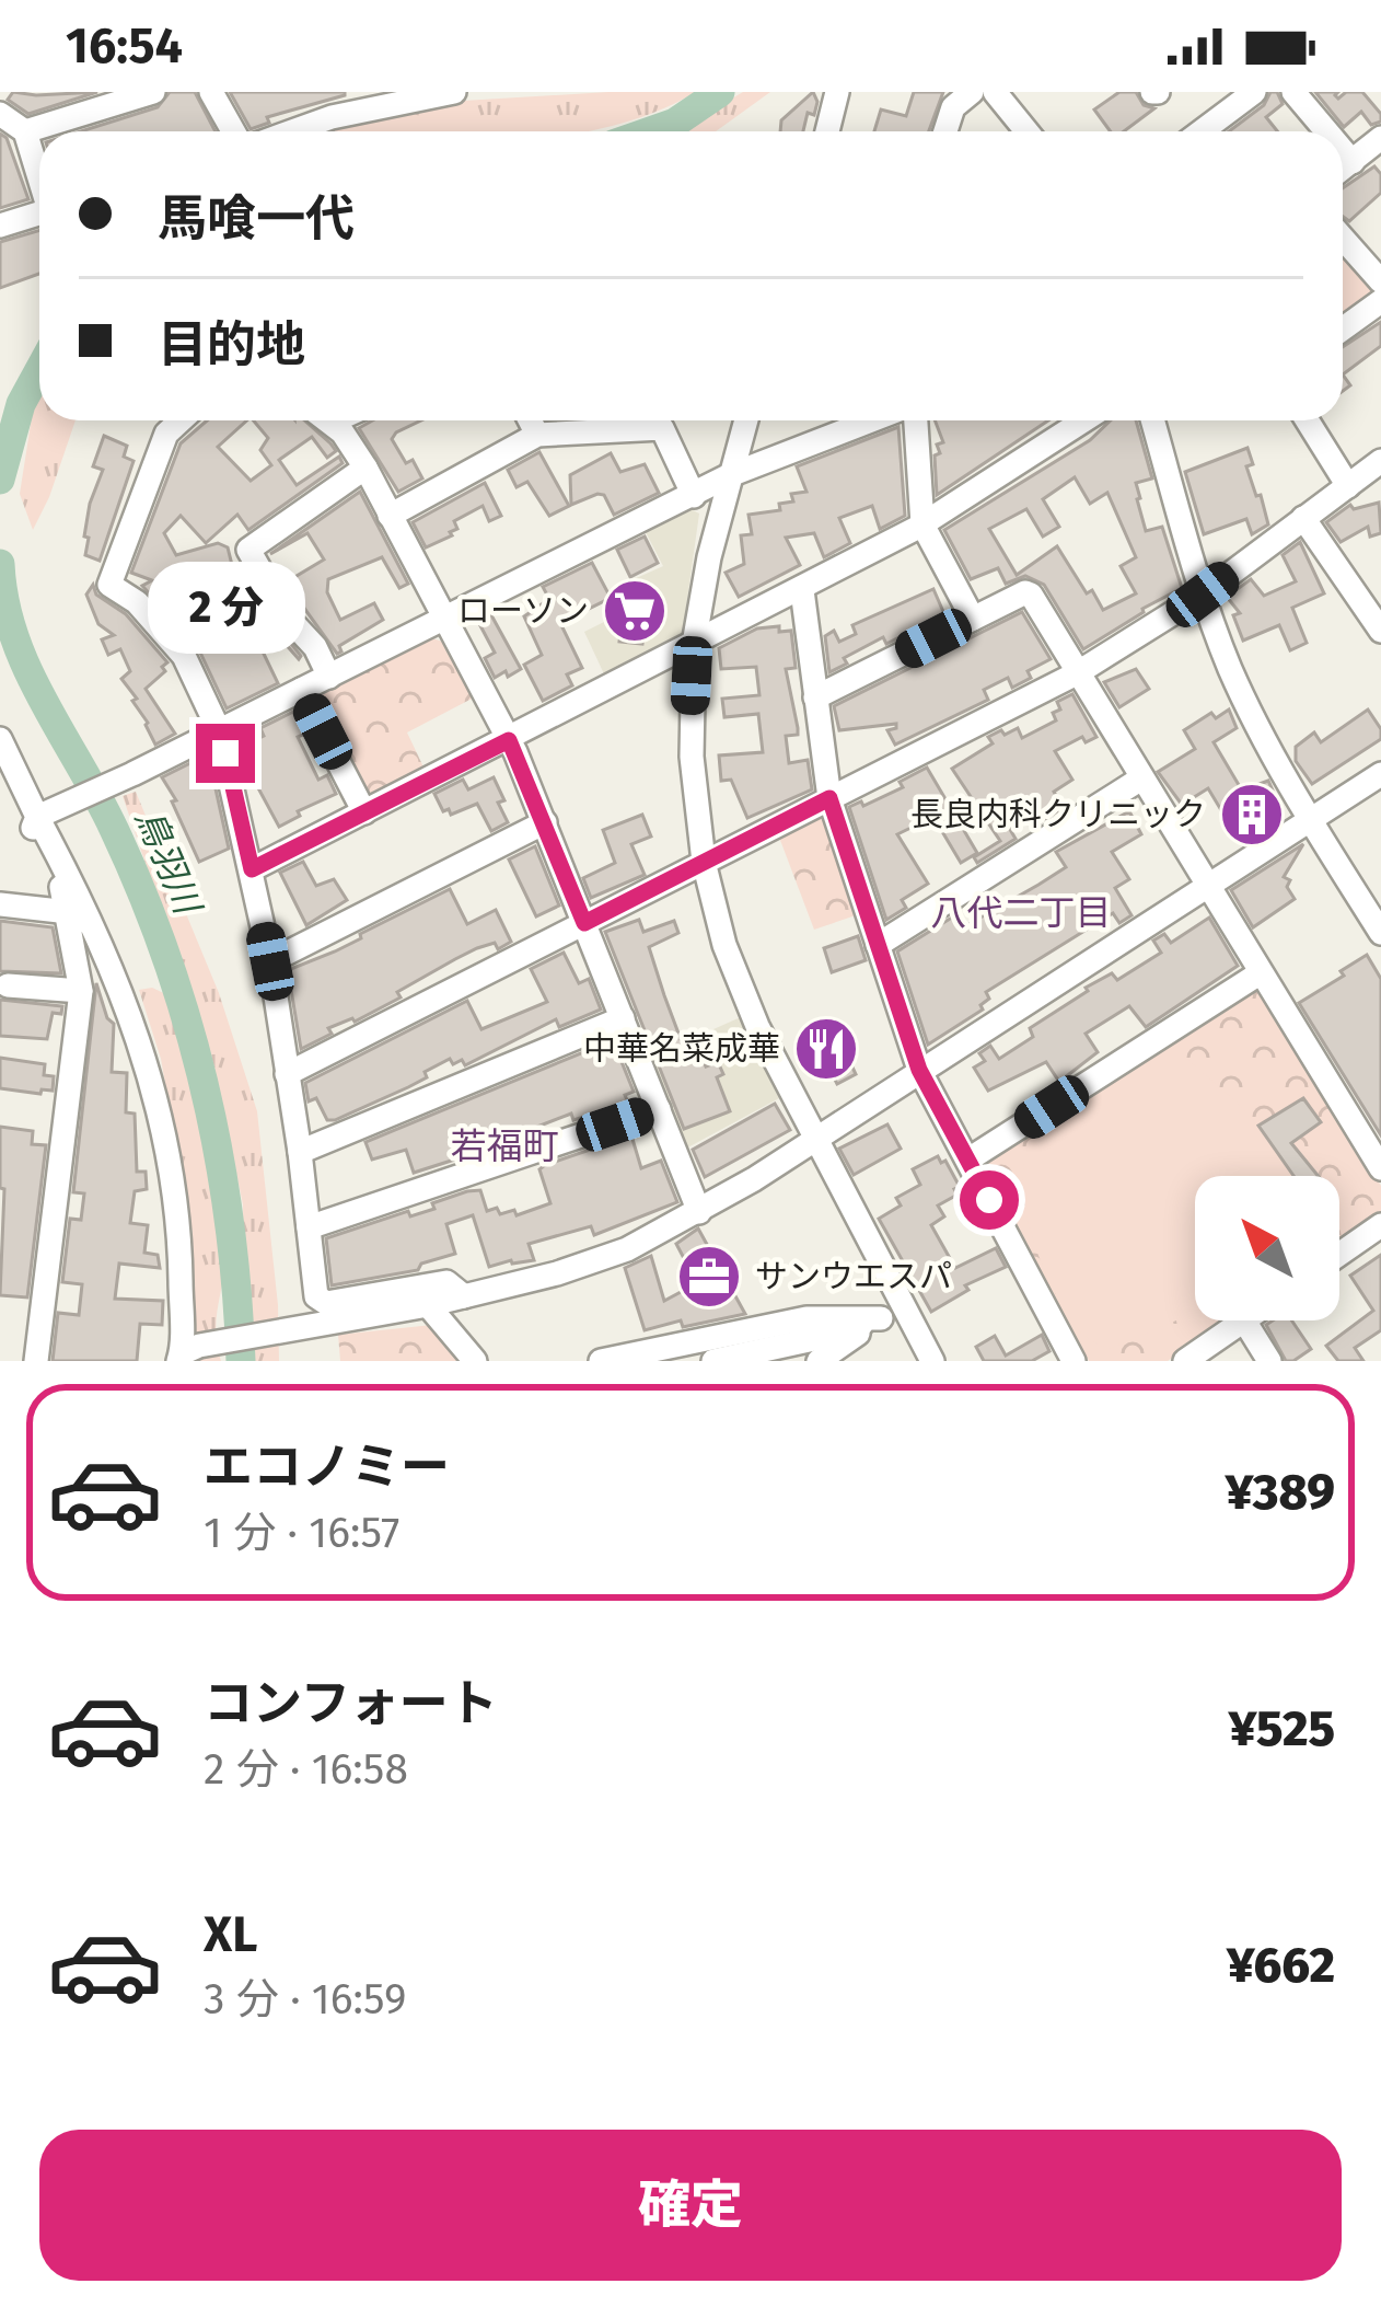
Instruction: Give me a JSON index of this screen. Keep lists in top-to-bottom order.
{
  "districts": ["八代二丁目", "若福町"],
  "water": ["鳥羽川"],
  "places": {
    "supermarket": ["ローソン"],
    "building": ["長良内科クリニック"],
    "restaurant": ["中華名菜成華"],
    "office": ["サンウエスパ"]
  },
  "north": "top left",
  "page": {
    "status": "16:54",
    "banner": ["馬喰一代", "目的地"],
    "bubble": "2 分",
    "list": [
      {
        "name": "エコノミー",
        "note": "1 分 · 16:57",
        "value": "¥389"
      },
      {
        "name": "コンフォート",
        "note": "2 分 · 16:58",
        "value": "¥525"
      },
      {
        "name": "XL",
        "note": "3 分 · 16:59",
        "value": "¥662"
      }
    ],
    "buttons": "確定"
  }
}
